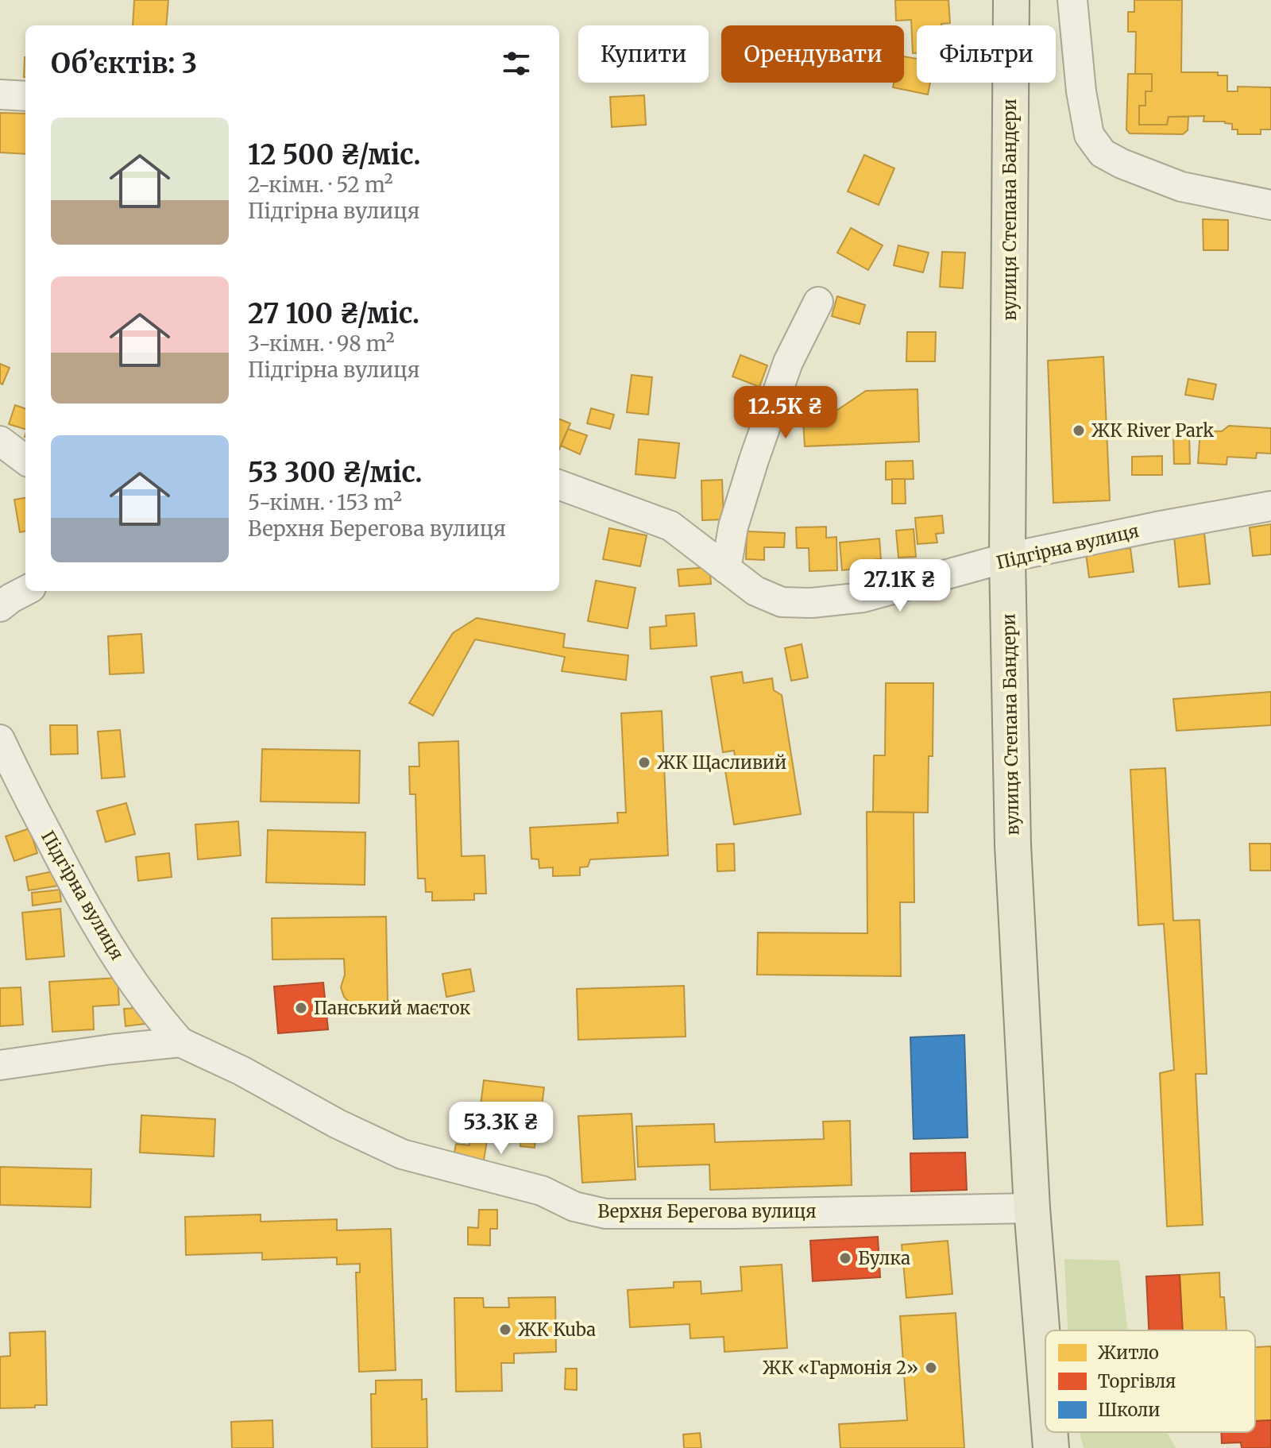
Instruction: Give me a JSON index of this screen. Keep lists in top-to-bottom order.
{
  "streets": {
    "main road": ["вулиця Степана Бандери"],
    "street": ["Підгірна вулиця", "Верхня Берегова вулиця"]
  },
  "crossings": [
    ["вулиця Степана Бандери", "Підгірна вулиця"],
    ["вулиця Степана Бандери", "Верхня Берегова вулиця"],
    ["Підгірна вулиця", "Верхня Берегова вулиця"]
  ],
  "places": [
    "ЖК River Park",
    "ЖК Щасливий",
    "Панський маєток",
    "Булка",
    "ЖК Kuba",
    "ЖК «Гармонія 2»"
  ],
  "legend": ["Житло", "Торгівля", "Школи"],
  "page": {
    "chip": ["Купити", "Орендувати", "Фільтри"],
    "heading": "Об’єктів: 3",
    "list": [
      {
        "name": "12 500 ₴/міс.",
        "note": "2-кімн. · 52 m² · Підгірна вулиця"
      },
      {
        "name": "27 100 ₴/міс.",
        "note": "3-кімн. · 98 m² · Підгірна вулиця"
      },
      {
        "name": "53 300 ₴/міс.",
        "note": "5-кімн. · 153 m² · Верхня Берегова вулиця"
      }
    ],
    "price": ["12.5K ₴", "27.1K ₴", "53.3K ₴"]
  }
}
